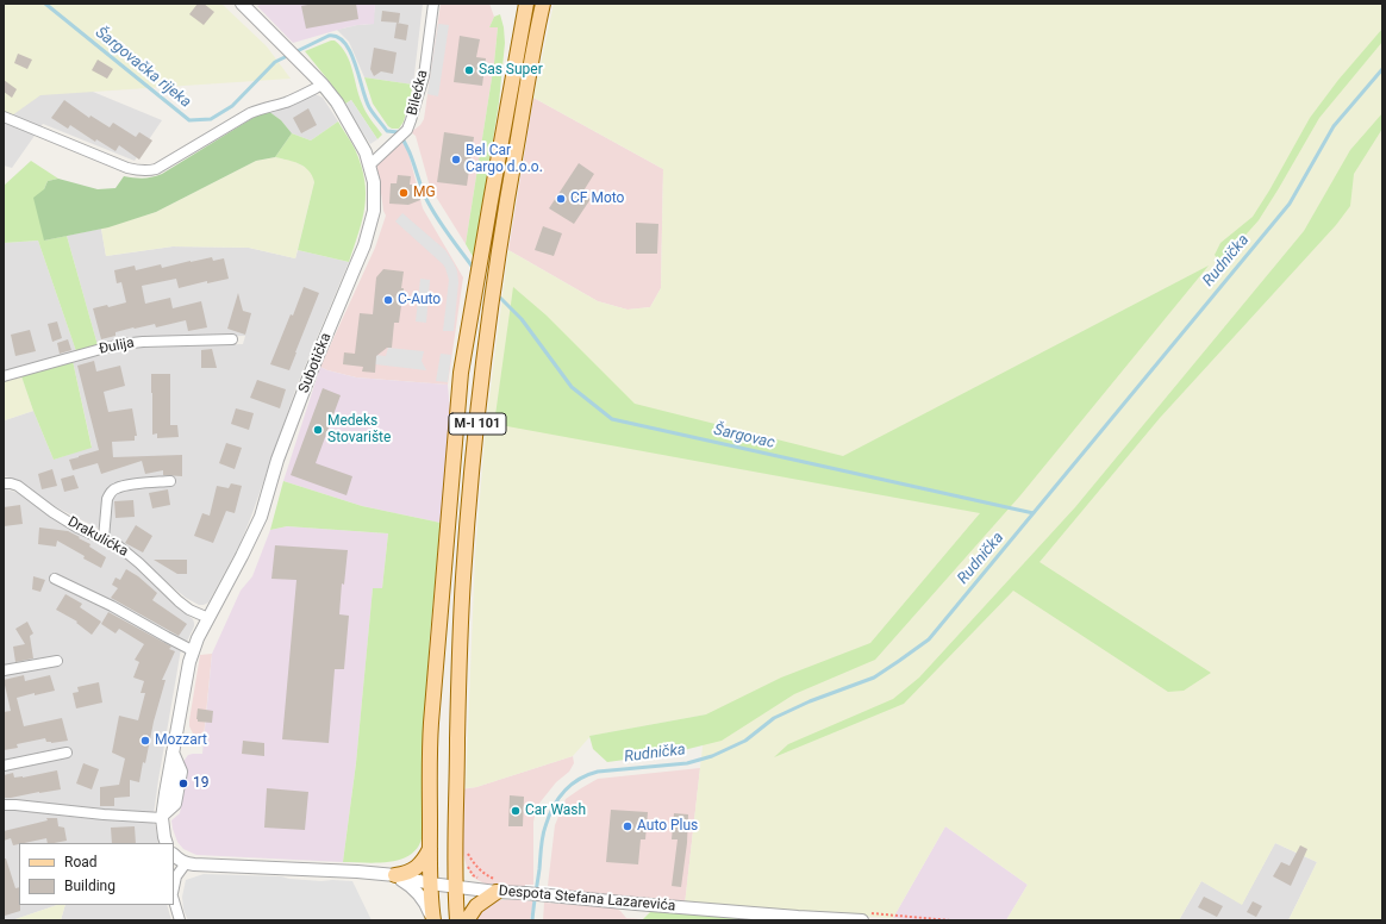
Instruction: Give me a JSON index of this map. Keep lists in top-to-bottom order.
{
  "streets": {
    "main road": ["M-I 101"],
    "street": [
      "Bilećka",
      "Đulija",
      "Subotička",
      "Drakulićka",
      "Despota Stefana Lazarevića"
    ]
  },
  "crossings": [
    ["Bilećka", "Subotička"],
    ["Subotička", "Drakulićka"],
    ["M-I 101", "Despota Stefana Lazarevića"]
  ],
  "water": ["Šargovačka rijeka", "Rudnička", "Šargovac"],
  "places": [
    "Sas Super",
    "Bel Car Cargo d.o.o.",
    "MG",
    "CF Moto",
    "C-Auto",
    "Medeks Stovarište",
    "Mozzart",
    "19",
    "Car Wash",
    "Auto Plus"
  ],
  "legend": ["Road", "Building"]
}
